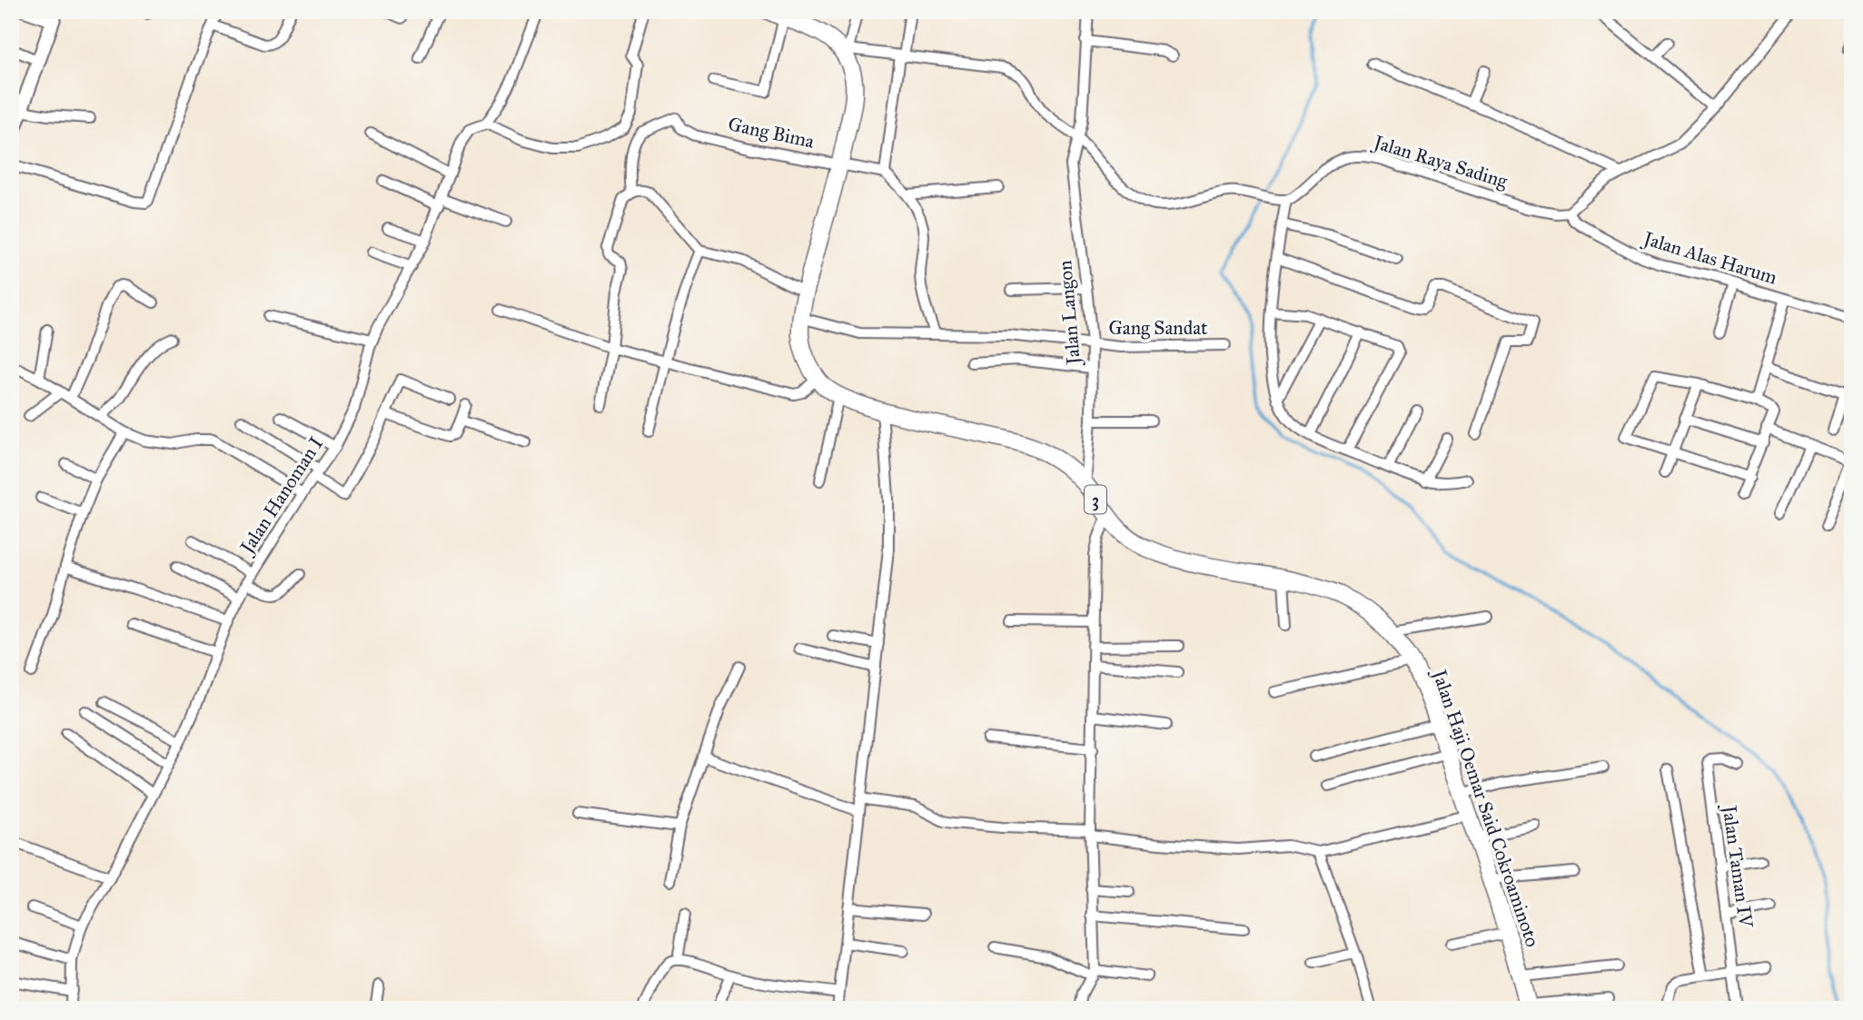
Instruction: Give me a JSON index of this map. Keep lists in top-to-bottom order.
{
  "streets": {
    "highway": ["3", "Jalan Haji Oemar Said Cokroaminoto"],
    "street": [
      "Gang Bima",
      "Jalan Raya Sading",
      "Jalan Alas Harum",
      "Jalan Langon",
      "Gang Sandat",
      "Jalan Hanoman I",
      "Jalan Taman IV"
    ]
  },
  "crossings": [
    ["Gang Bima", "Jalan Haji Oemar Said Cokroaminoto"],
    ["Jalan Raya Sading", "Jalan Alas Harum"],
    ["Jalan Langon", "Gang Sandat"],
    ["Jalan Langon", "Jalan Haji Oemar Said Cokroaminoto"],
    ["Gang Sandat", "Jalan Haji Oemar Said Cokroaminoto"]
  ]
}
